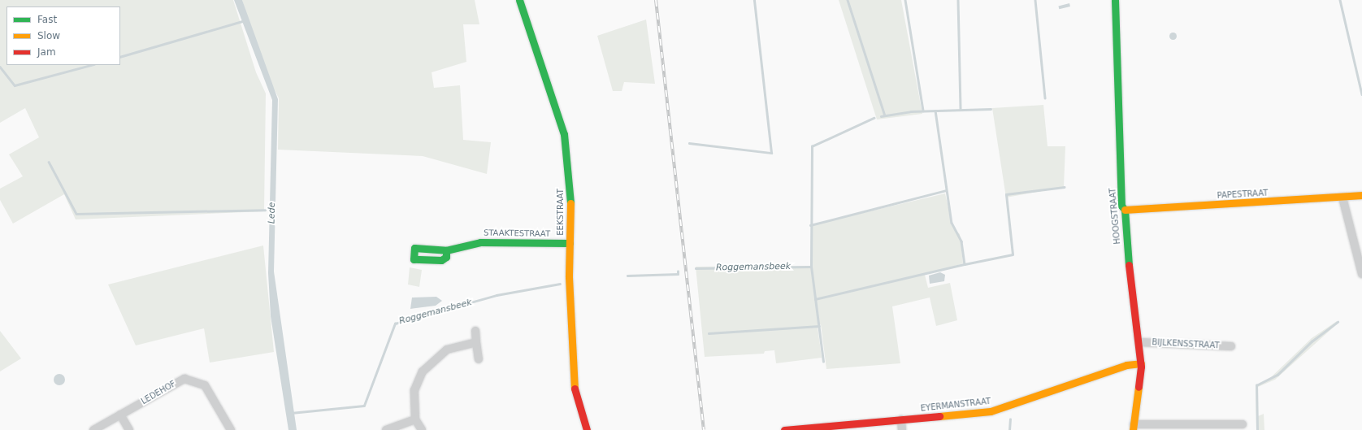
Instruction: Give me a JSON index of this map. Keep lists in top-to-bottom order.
{
  "streets": {
    "street": [
      "PAPESTRAAT",
      "EEKSTRAAT",
      "HOOGSTRAAT",
      "STAAKTESTRAAT",
      "BIJLKENSSTRAAT",
      "LEDEHOF",
      "EYERMANSTRAAT"
    ]
  },
  "crossings": [
    ["PAPESTRAAT", "HOOGSTRAAT"],
    ["EEKSTRAAT", "STAAKTESTRAAT"],
    ["HOOGSTRAAT", "BIJLKENSSTRAAT"],
    ["HOOGSTRAAT", "EYERMANSTRAAT"]
  ],
  "water": ["Lede", "Roggemansbeek"],
  "legend": ["Fast", "Slow", "Jam"]
}
